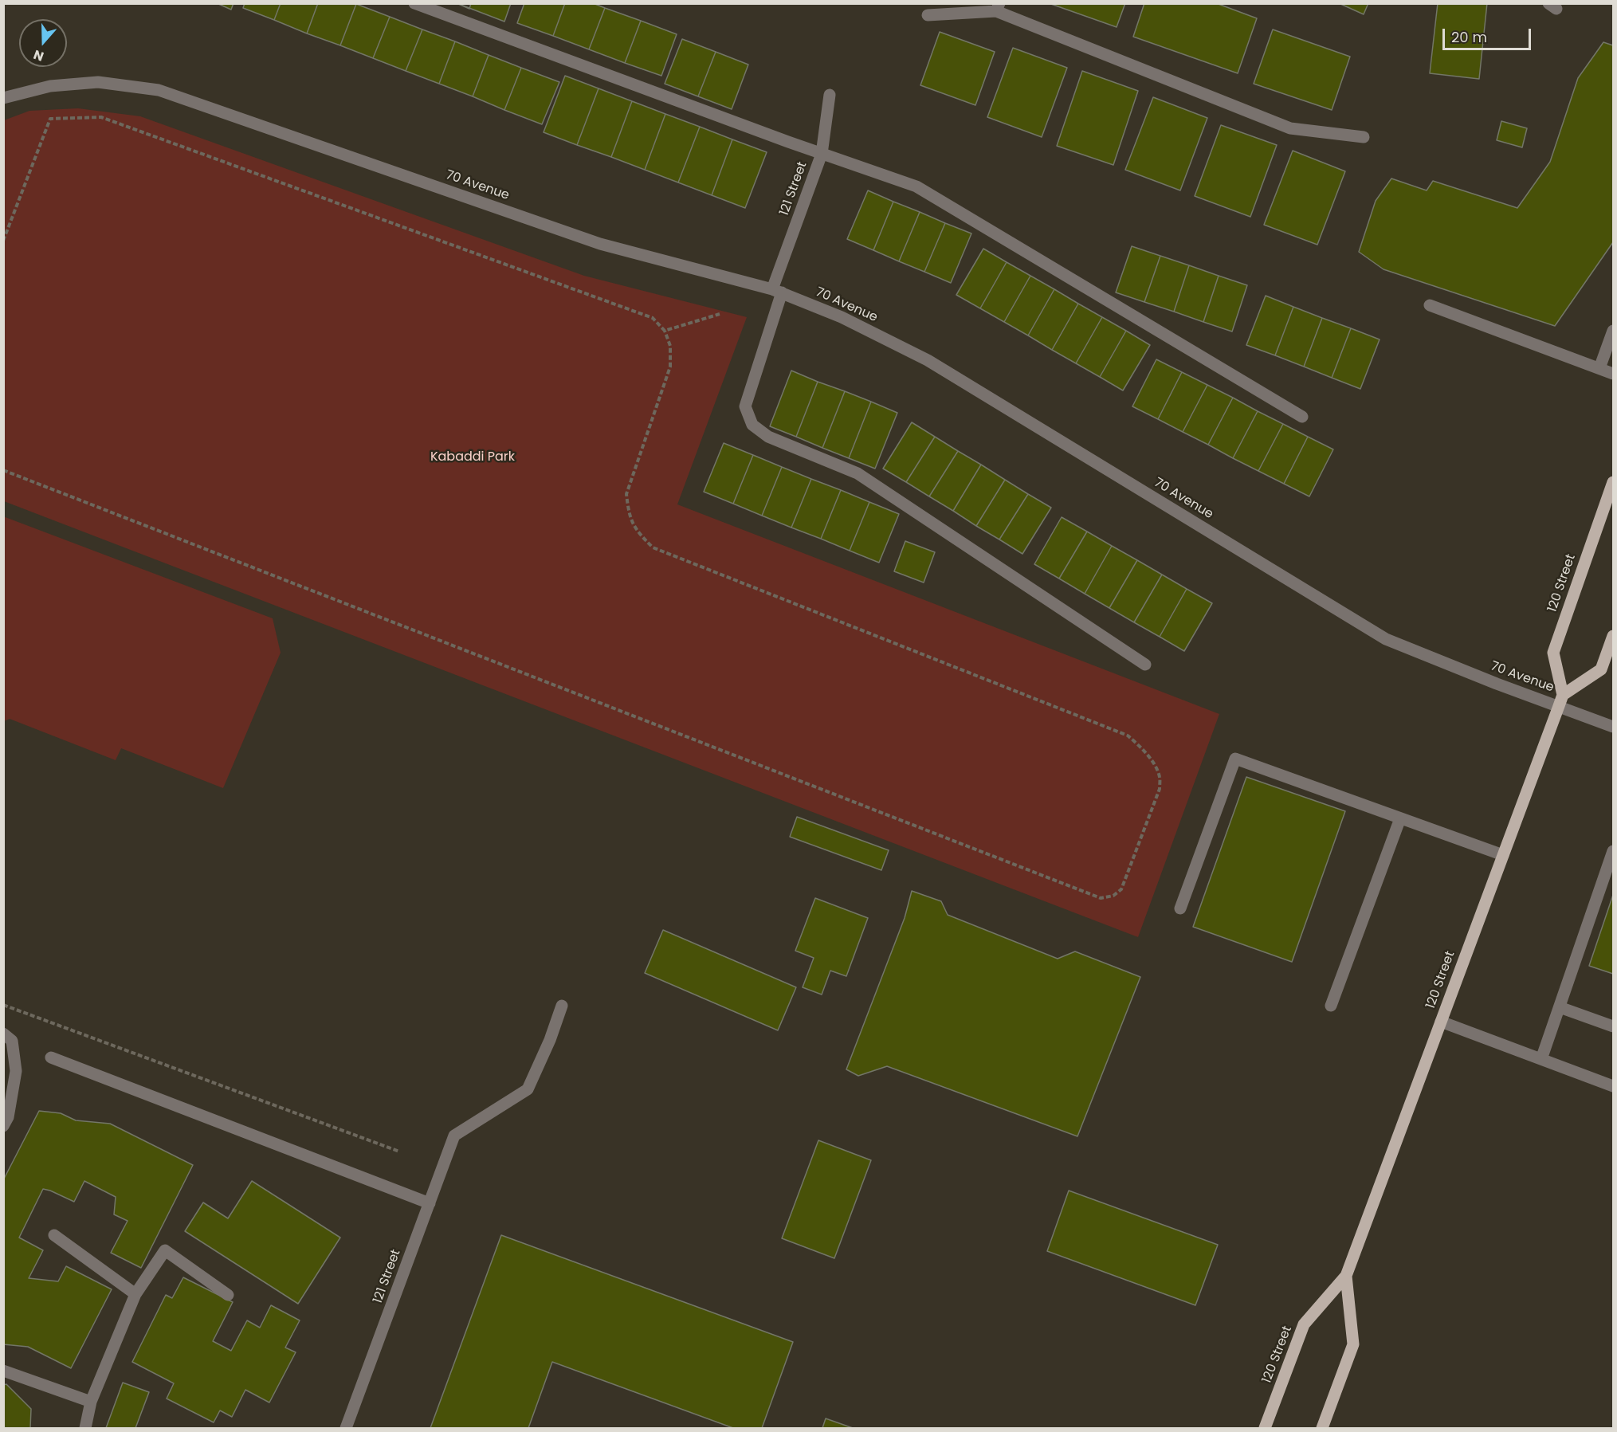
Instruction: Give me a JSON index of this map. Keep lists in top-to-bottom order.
{
  "streets": {
    "main road": ["120 Street"],
    "street": ["70 Avenue", "121 Street"]
  },
  "crossings": [
    ["70 Avenue", "121 Street"],
    ["70 Avenue", "120 Street"]
  ],
  "parks": ["Kabaddi Park"],
  "scale_bar": "20 m",
  "north": "bottom"
}
